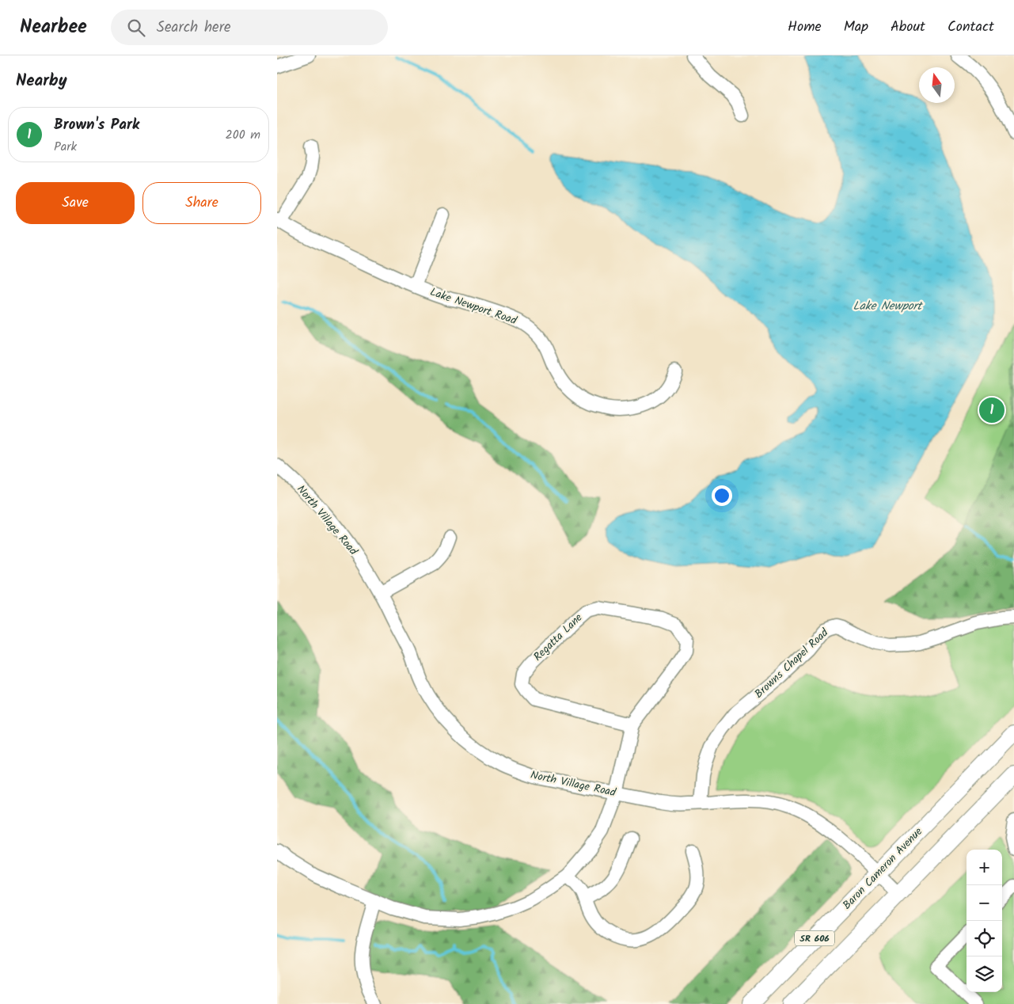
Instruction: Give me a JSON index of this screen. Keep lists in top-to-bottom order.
{
  "streets": {
    "main road": ["Baron Cameron Avenue", "SR 606"],
    "street": [
      "Lake Newport Road",
      "North Village Road",
      "Regatta Lane",
      "Browns Chapel Road"
    ]
  },
  "crossings": [
    ["North Village Road", "Regatta Lane"],
    ["North Village Road", "Browns Chapel Road"],
    ["North Village Road", "Baron Cameron Avenue"],
    ["North Village Road", "SR 606"]
  ],
  "water": ["Lake Newport"],
  "north": "top",
  "page": {
    "header": "Nearbee",
    "search": "Search here",
    "nav": [
      "Home",
      "Map",
      "About",
      "Contact"
    ],
    "heading": "Nearby",
    "list": [
      {
        "mark": "1",
        "name": "Brown's Park",
        "note": "Park",
        "value": "200 m"
      }
    ],
    "buttons": ["Save", "Share"],
    "pins": "1",
    "map_buttons": ["+", "−"]
  }
}
